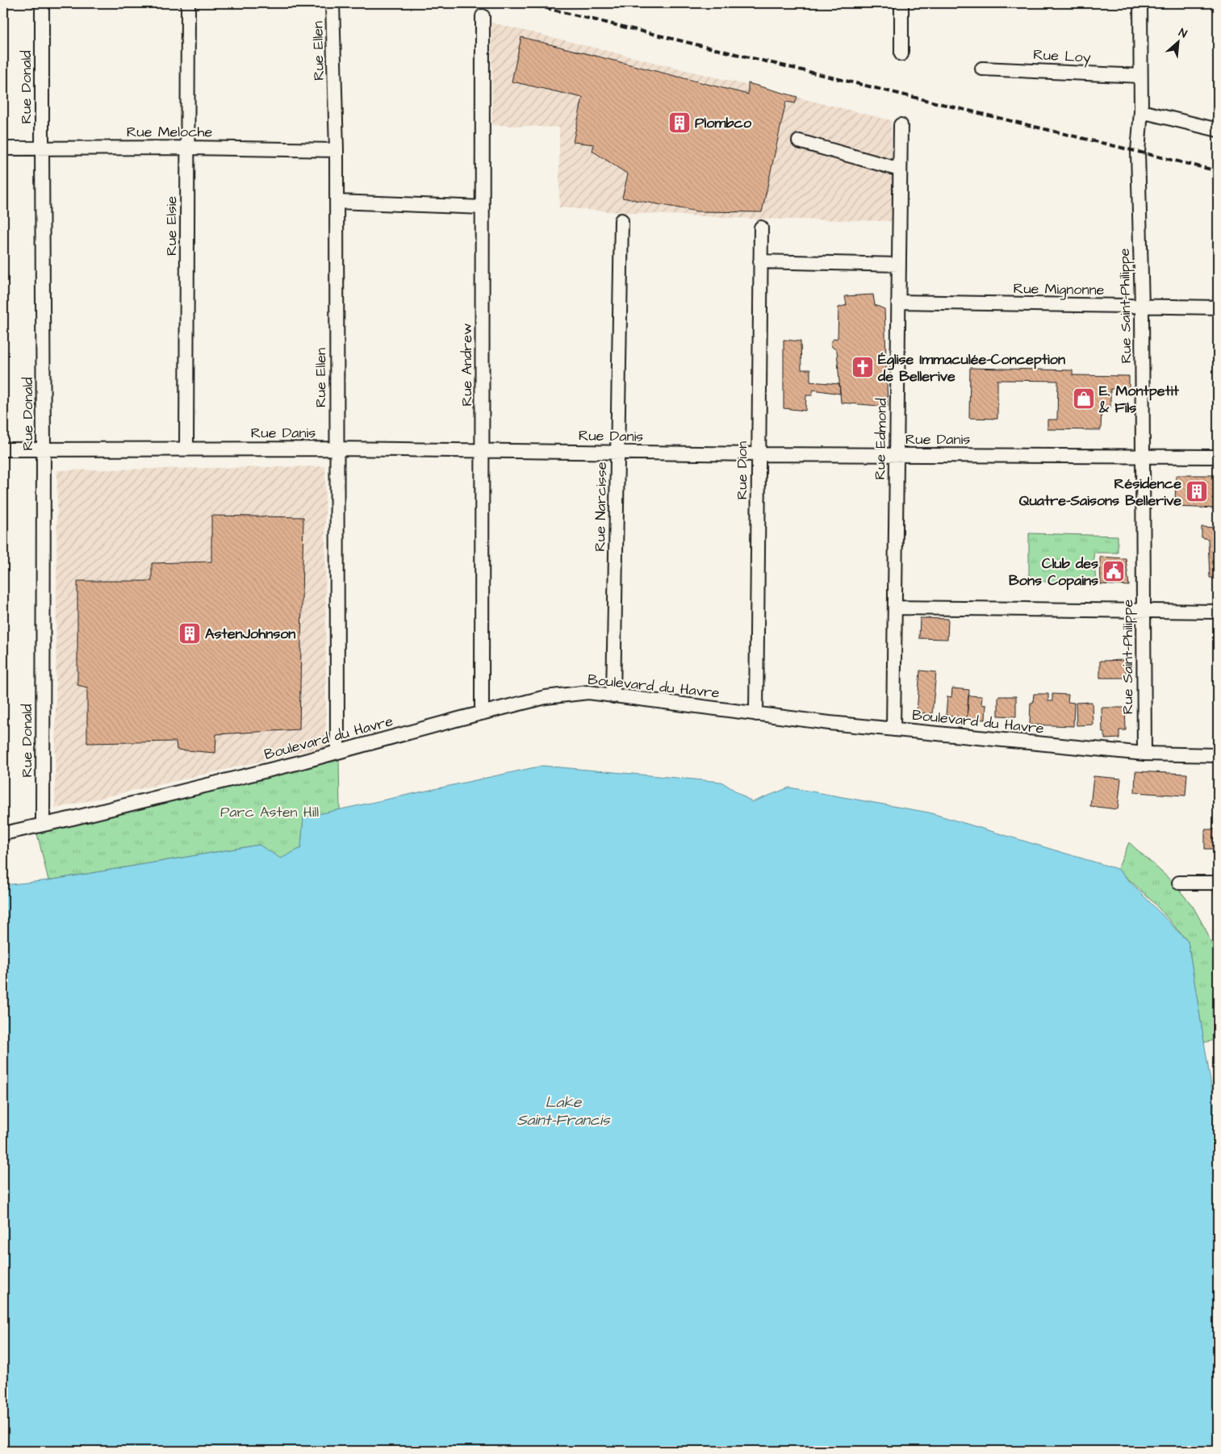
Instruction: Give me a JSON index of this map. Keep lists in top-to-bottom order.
{
  "streets": {
    "street": [
      "Rue Ellen",
      "Rue Loy",
      "Rue Donald",
      "Rue Meloche",
      "Rue Elsie",
      "Rue Mignonne",
      "Rue Saint-Philippe",
      "Rue Andrew",
      "Rue Danis",
      "Rue Edmond",
      "Rue Dion",
      "Rue Narcisse",
      "Boulevard du Havre"
    ]
  },
  "crossings": [
    ["Rue Ellen", "Rue Meloche"],
    ["Rue Ellen", "Rue Danis"],
    ["Rue Ellen", "Boulevard du Havre"],
    ["Rue Loy", "Rue Saint-Philippe"],
    ["Rue Donald", "Rue Meloche"],
    ["Rue Donald", "Rue Danis"],
    ["Rue Donald", "Boulevard du Havre"],
    ["Rue Meloche", "Rue Elsie"],
    ["Rue Elsie", "Rue Danis"],
    ["Rue Mignonne", "Rue Saint-Philippe"],
    ["Rue Mignonne", "Rue Edmond"],
    ["Rue Saint-Philippe", "Rue Danis"],
    ["Rue Saint-Philippe", "Boulevard du Havre"],
    ["Rue Andrew", "Rue Danis"],
    ["Rue Andrew", "Boulevard du Havre"],
    ["Rue Danis", "Rue Edmond"],
    ["Rue Danis", "Rue Dion"],
    ["Rue Danis", "Rue Narcisse"],
    ["Rue Edmond", "Boulevard du Havre"],
    ["Rue Dion", "Boulevard du Havre"],
    ["Rue Narcisse", "Boulevard du Havre"]
  ],
  "water": ["Lake Saint-Francis"],
  "parks": ["Parc Asten Hill"],
  "places": {
    "building": ["Plombco", "Résidence Quatre-Saisons Bellerive", "AstenJohnson"],
    "church": ["Église Immaculée-Conception de Bellerive"],
    "shop": ["E. Montpetit & Fils"],
    "public building": ["Club des Bons Copains"]
  },
  "north": "top right"
}
